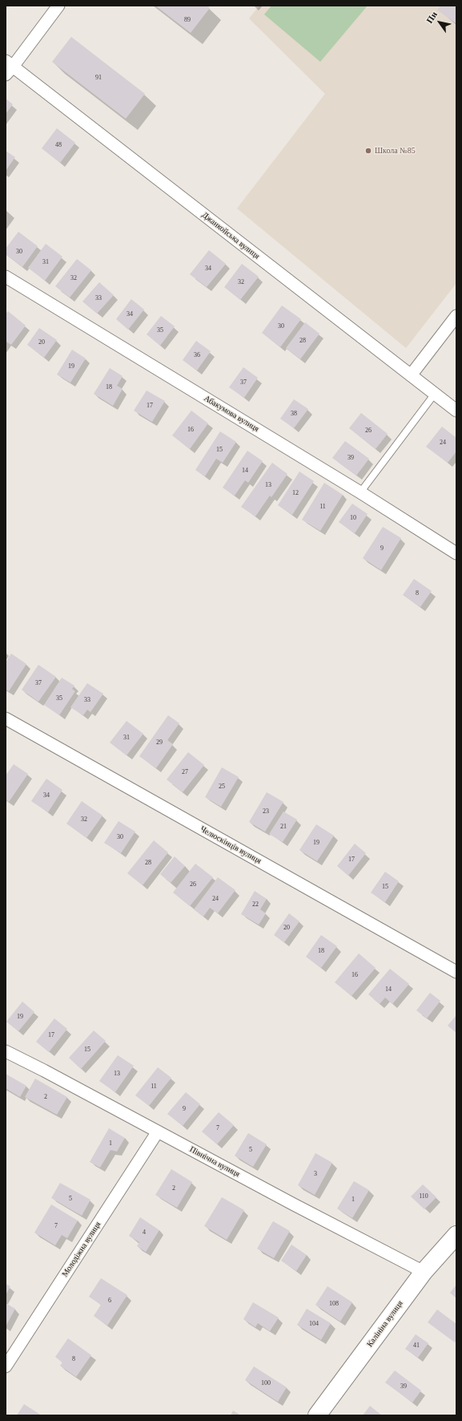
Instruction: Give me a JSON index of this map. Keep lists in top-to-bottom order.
{
  "streets": {
    "street": [
      "Джанкойська вулиця",
      "Абакумова вулиця",
      "Челюскінців вулиця",
      "Північна вулиця",
      "Молодіжна вулиця",
      "Калініна вулиця"
    ]
  },
  "crossings": [
    ["Північна вулиця", "Молодіжна вулиця"],
    ["Північна вулиця", "Калініна вулиця"]
  ],
  "places": ["Школа №85"],
  "house_numbers": [
    "89",
    "91",
    "48",
    "30",
    "31",
    "34",
    "32",
    "32",
    "33",
    "34",
    "30",
    "35",
    "28",
    "20",
    "36",
    "19",
    "37",
    "18",
    "17",
    "38",
    "16",
    "26",
    "24",
    "15",
    "39",
    "14",
    "13",
    "12",
    "11",
    "10",
    "9",
    "8",
    "37",
    "35",
    "33",
    "31",
    "29",
    "27",
    "25",
    "34",
    "23",
    "32",
    "21",
    "30",
    "19",
    "17",
    "28",
    "26",
    "15",
    "24",
    "22",
    "20",
    "18",
    "16",
    "14",
    "19",
    "17",
    "15",
    "13",
    "11",
    "2",
    "9",
    "7",
    "1",
    "5",
    "3",
    "2",
    "110",
    "5",
    "1",
    "7",
    "4",
    "6",
    "108",
    "104",
    "41",
    "8",
    "100",
    "39"
  ],
  "north": "top left"
}
